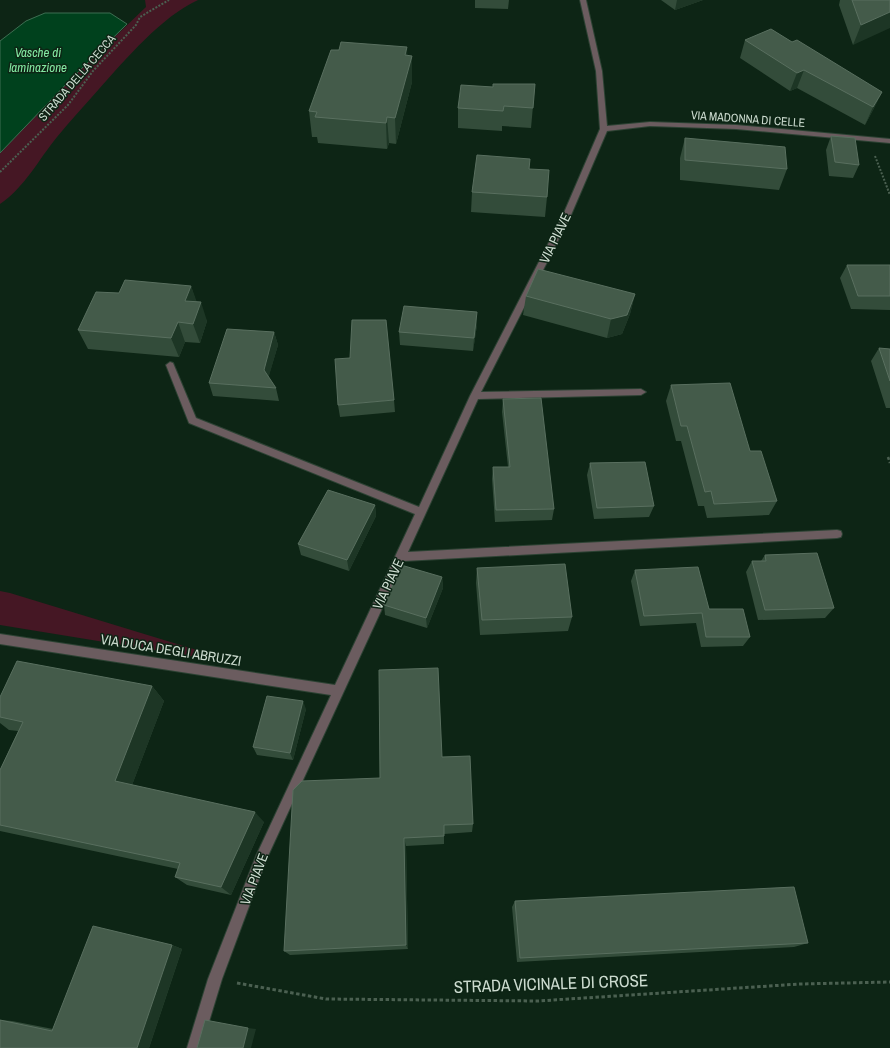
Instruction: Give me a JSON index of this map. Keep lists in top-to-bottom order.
{
  "streets": {
    "street": ["VIA MADONNA DI CELLE", "VIA PIAVE", "VIA DUCA DEGLI ABRUZZI"],
    "path": ["STRADA DELLA CECCA", "STRADA VICINALE DI CROSE"]
  },
  "crossings": [
    ["VIA MADONNA DI CELLE", "VIA PIAVE"],
    ["VIA PIAVE", "VIA DUCA DEGLI ABRUZZI"],
    ["VIA PIAVE", "STRADA VICINALE DI CROSE"]
  ],
  "water": ["Vasche di laminazione"]
}
